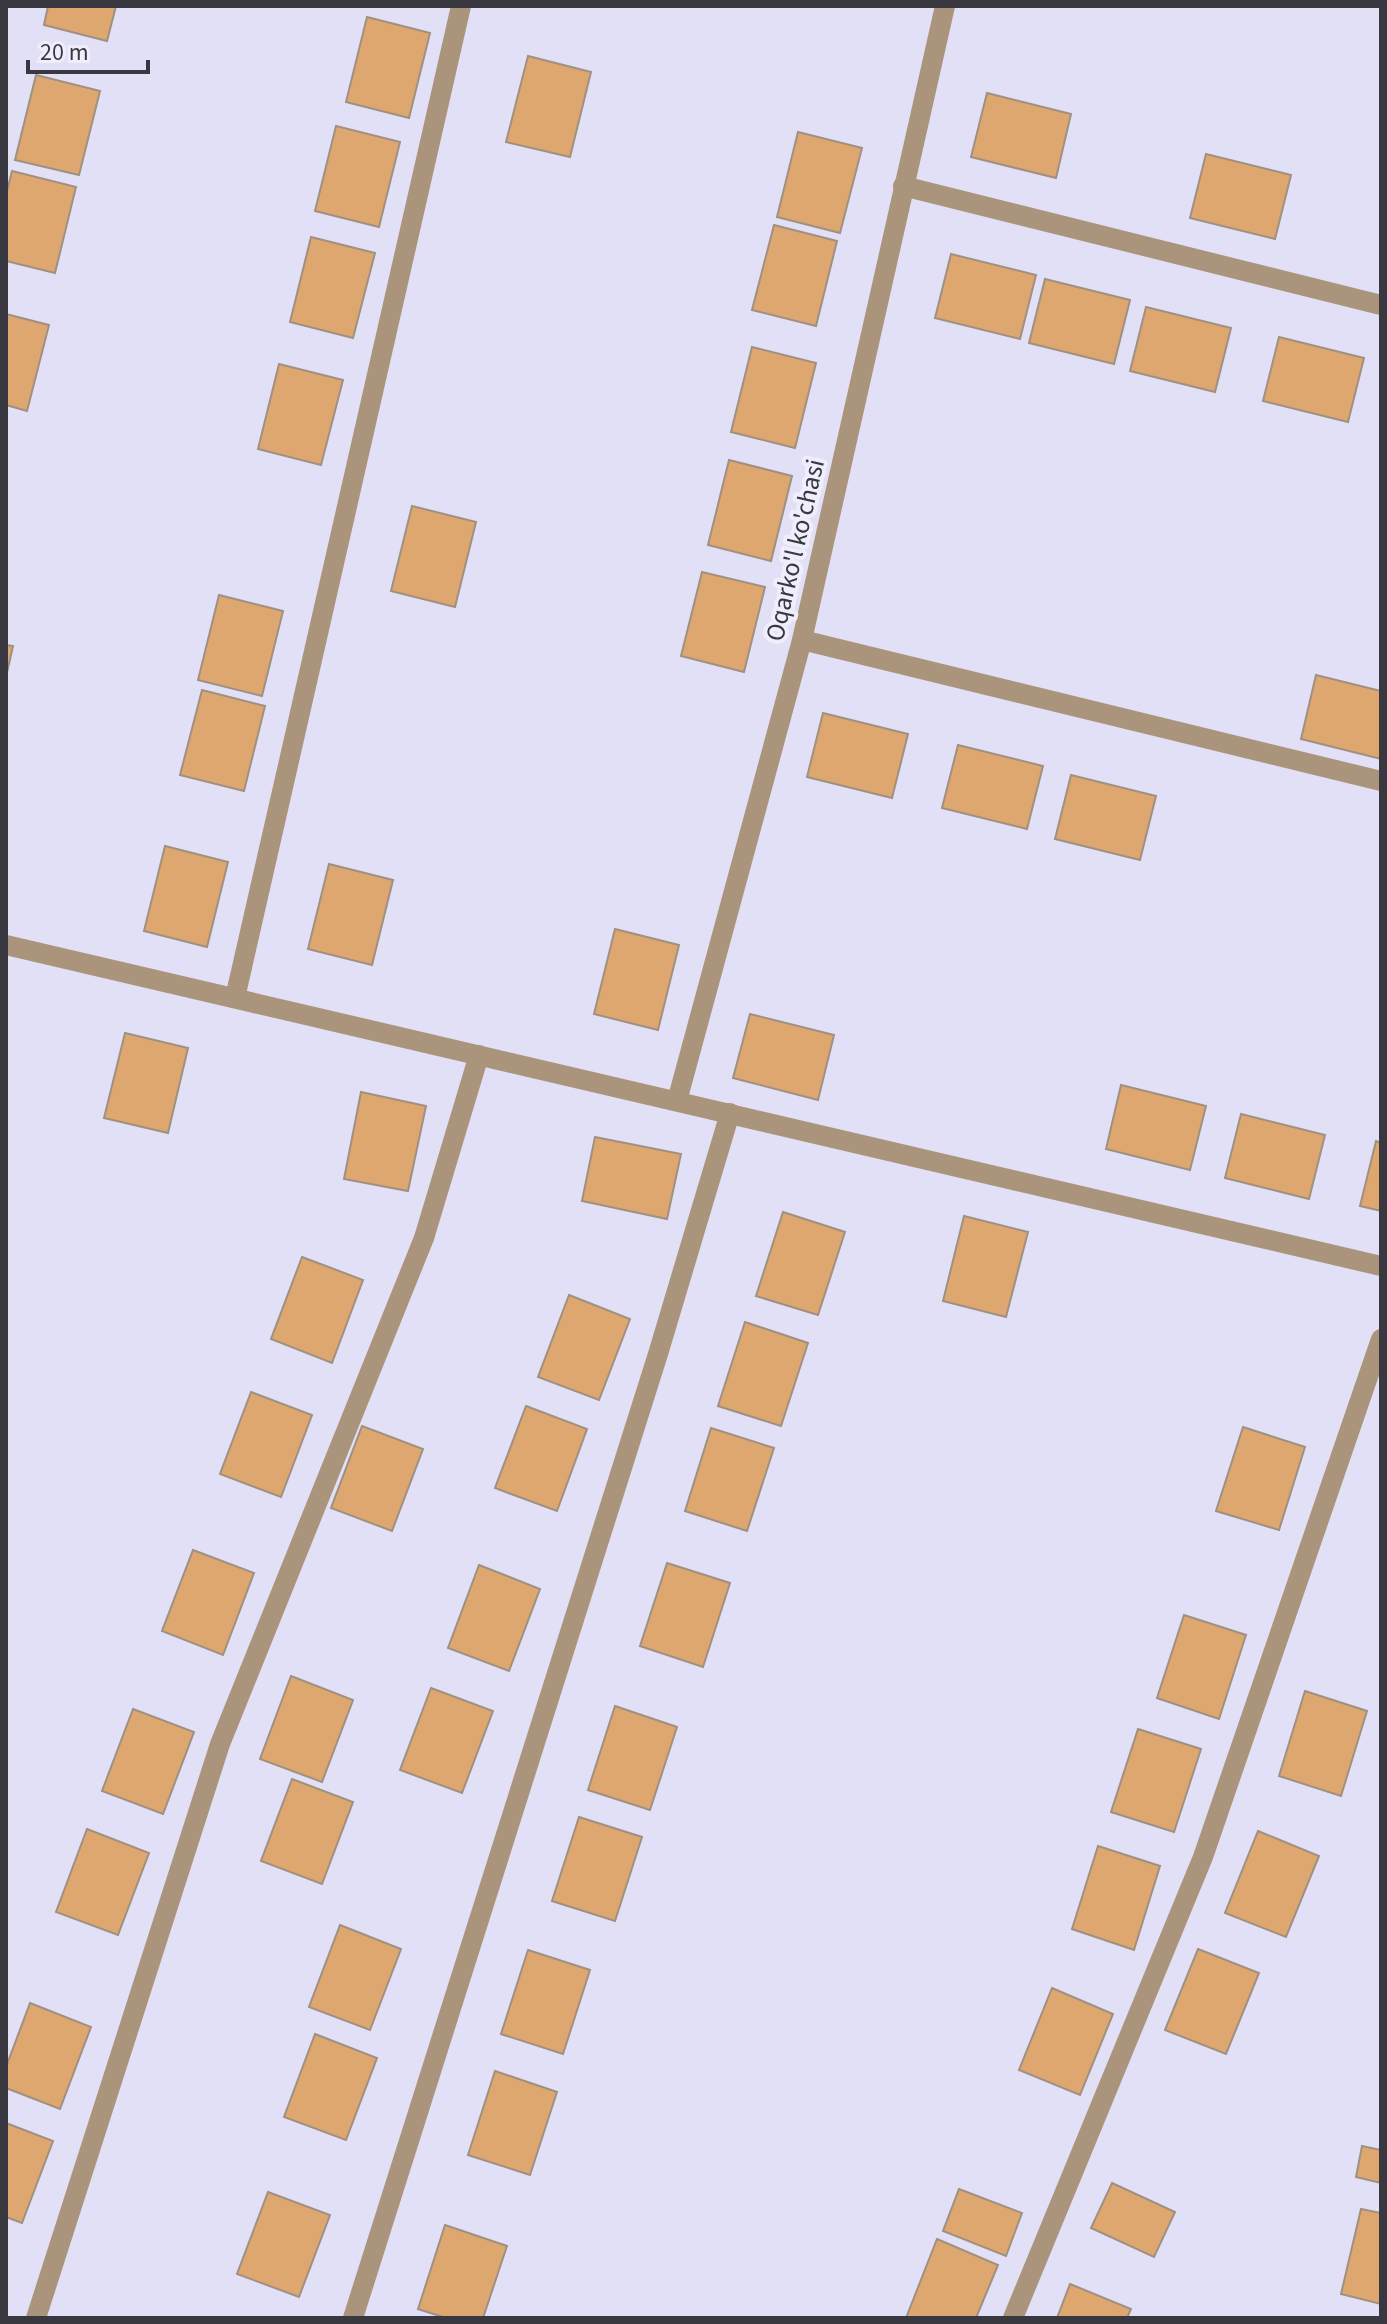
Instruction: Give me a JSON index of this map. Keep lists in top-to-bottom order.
{
  "streets": {
    "street": ["Oqarko'l ko'chasi"]
  },
  "scale_bar": "20 m"
}
